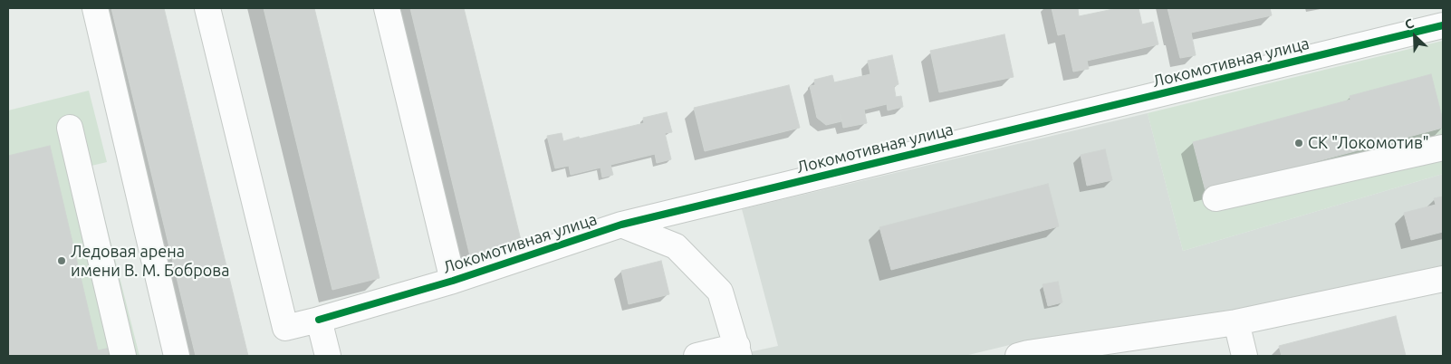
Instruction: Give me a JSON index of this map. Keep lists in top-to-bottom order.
{
  "streets": {
    "street": ["Локомотивная улица"]
  },
  "places": ["СК \"Локомотив\"", "Ледовая арена имени В. М. Боброва"],
  "north": "top left"
}
